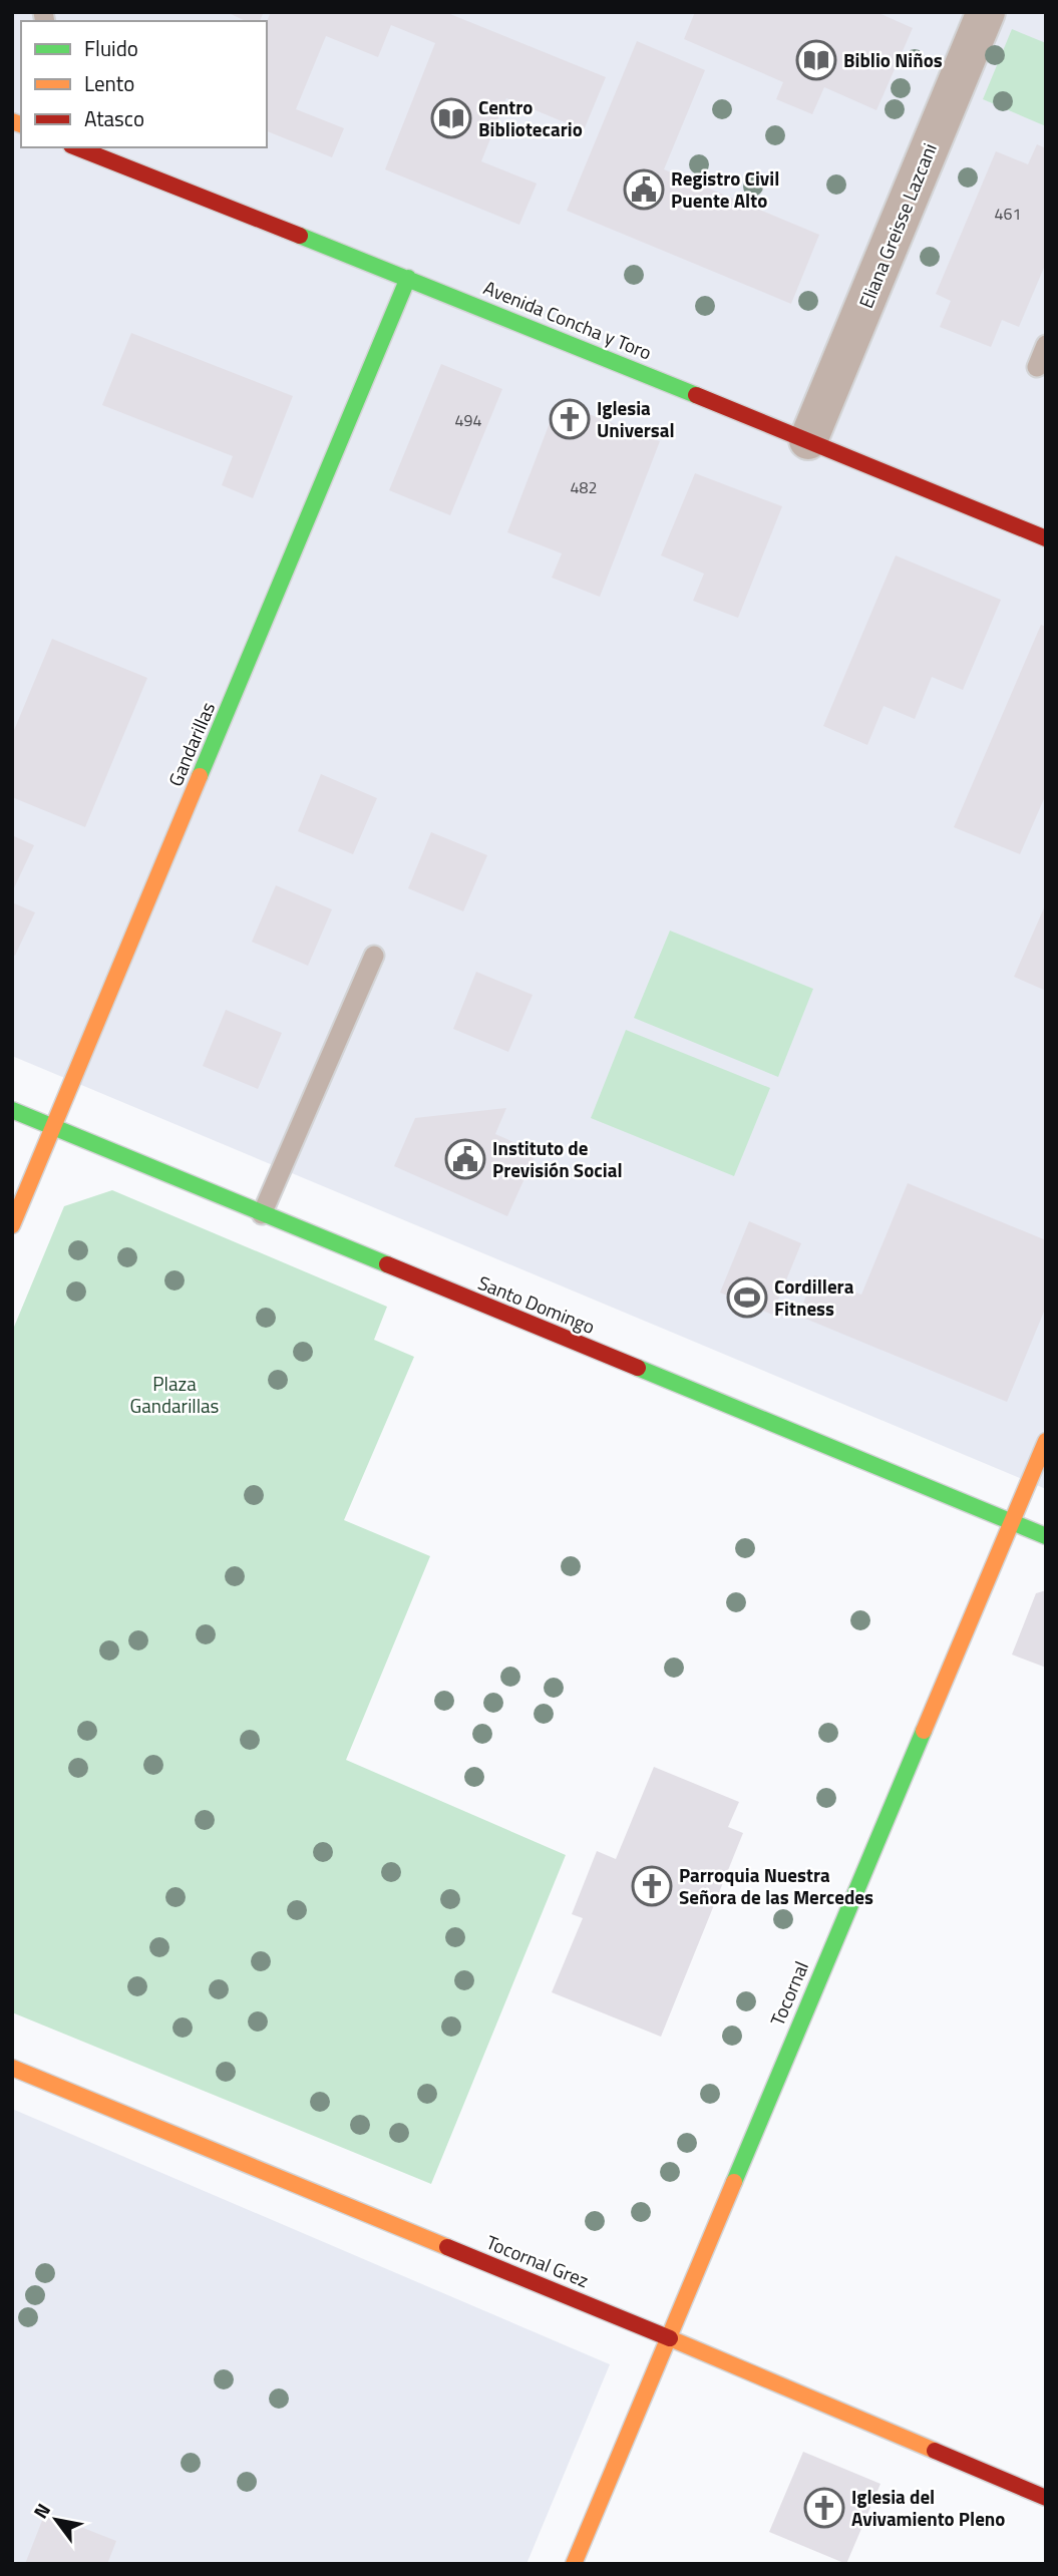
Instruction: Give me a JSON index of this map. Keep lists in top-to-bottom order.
{
  "streets": {
    "street": [
      "Eliana Greisse Lazcani",
      "Avenida Concha y Toro",
      "Gandarillas",
      "Santo Domingo",
      "Tocornal",
      "Tocornal Grez"
    ]
  },
  "crossings": [
    ["Eliana Greisse Lazcani", "Avenida Concha y Toro"],
    ["Avenida Concha y Toro", "Gandarillas"],
    ["Gandarillas", "Santo Domingo"],
    ["Santo Domingo", "Tocornal"],
    ["Tocornal", "Tocornal Grez"]
  ],
  "parks": ["Plaza Gandarillas"],
  "places": {
    "library": ["Biblio Niños", "Centro Bibliotecario"],
    "public building": ["Registro Civil Puente Alto", "Instituto de Previsión Social"],
    "church": ["Iglesia Universal", "Parroquia Nuestra Señora de las Mercedes", "Iglesia del Avivamiento Pleno"],
    "sports": ["Cordillera Fitness"]
  },
  "house_numbers": ["461", "494", "482"],
  "legend": ["Fluido", "Lento", "Atasco"],
  "north": "top left"
}
